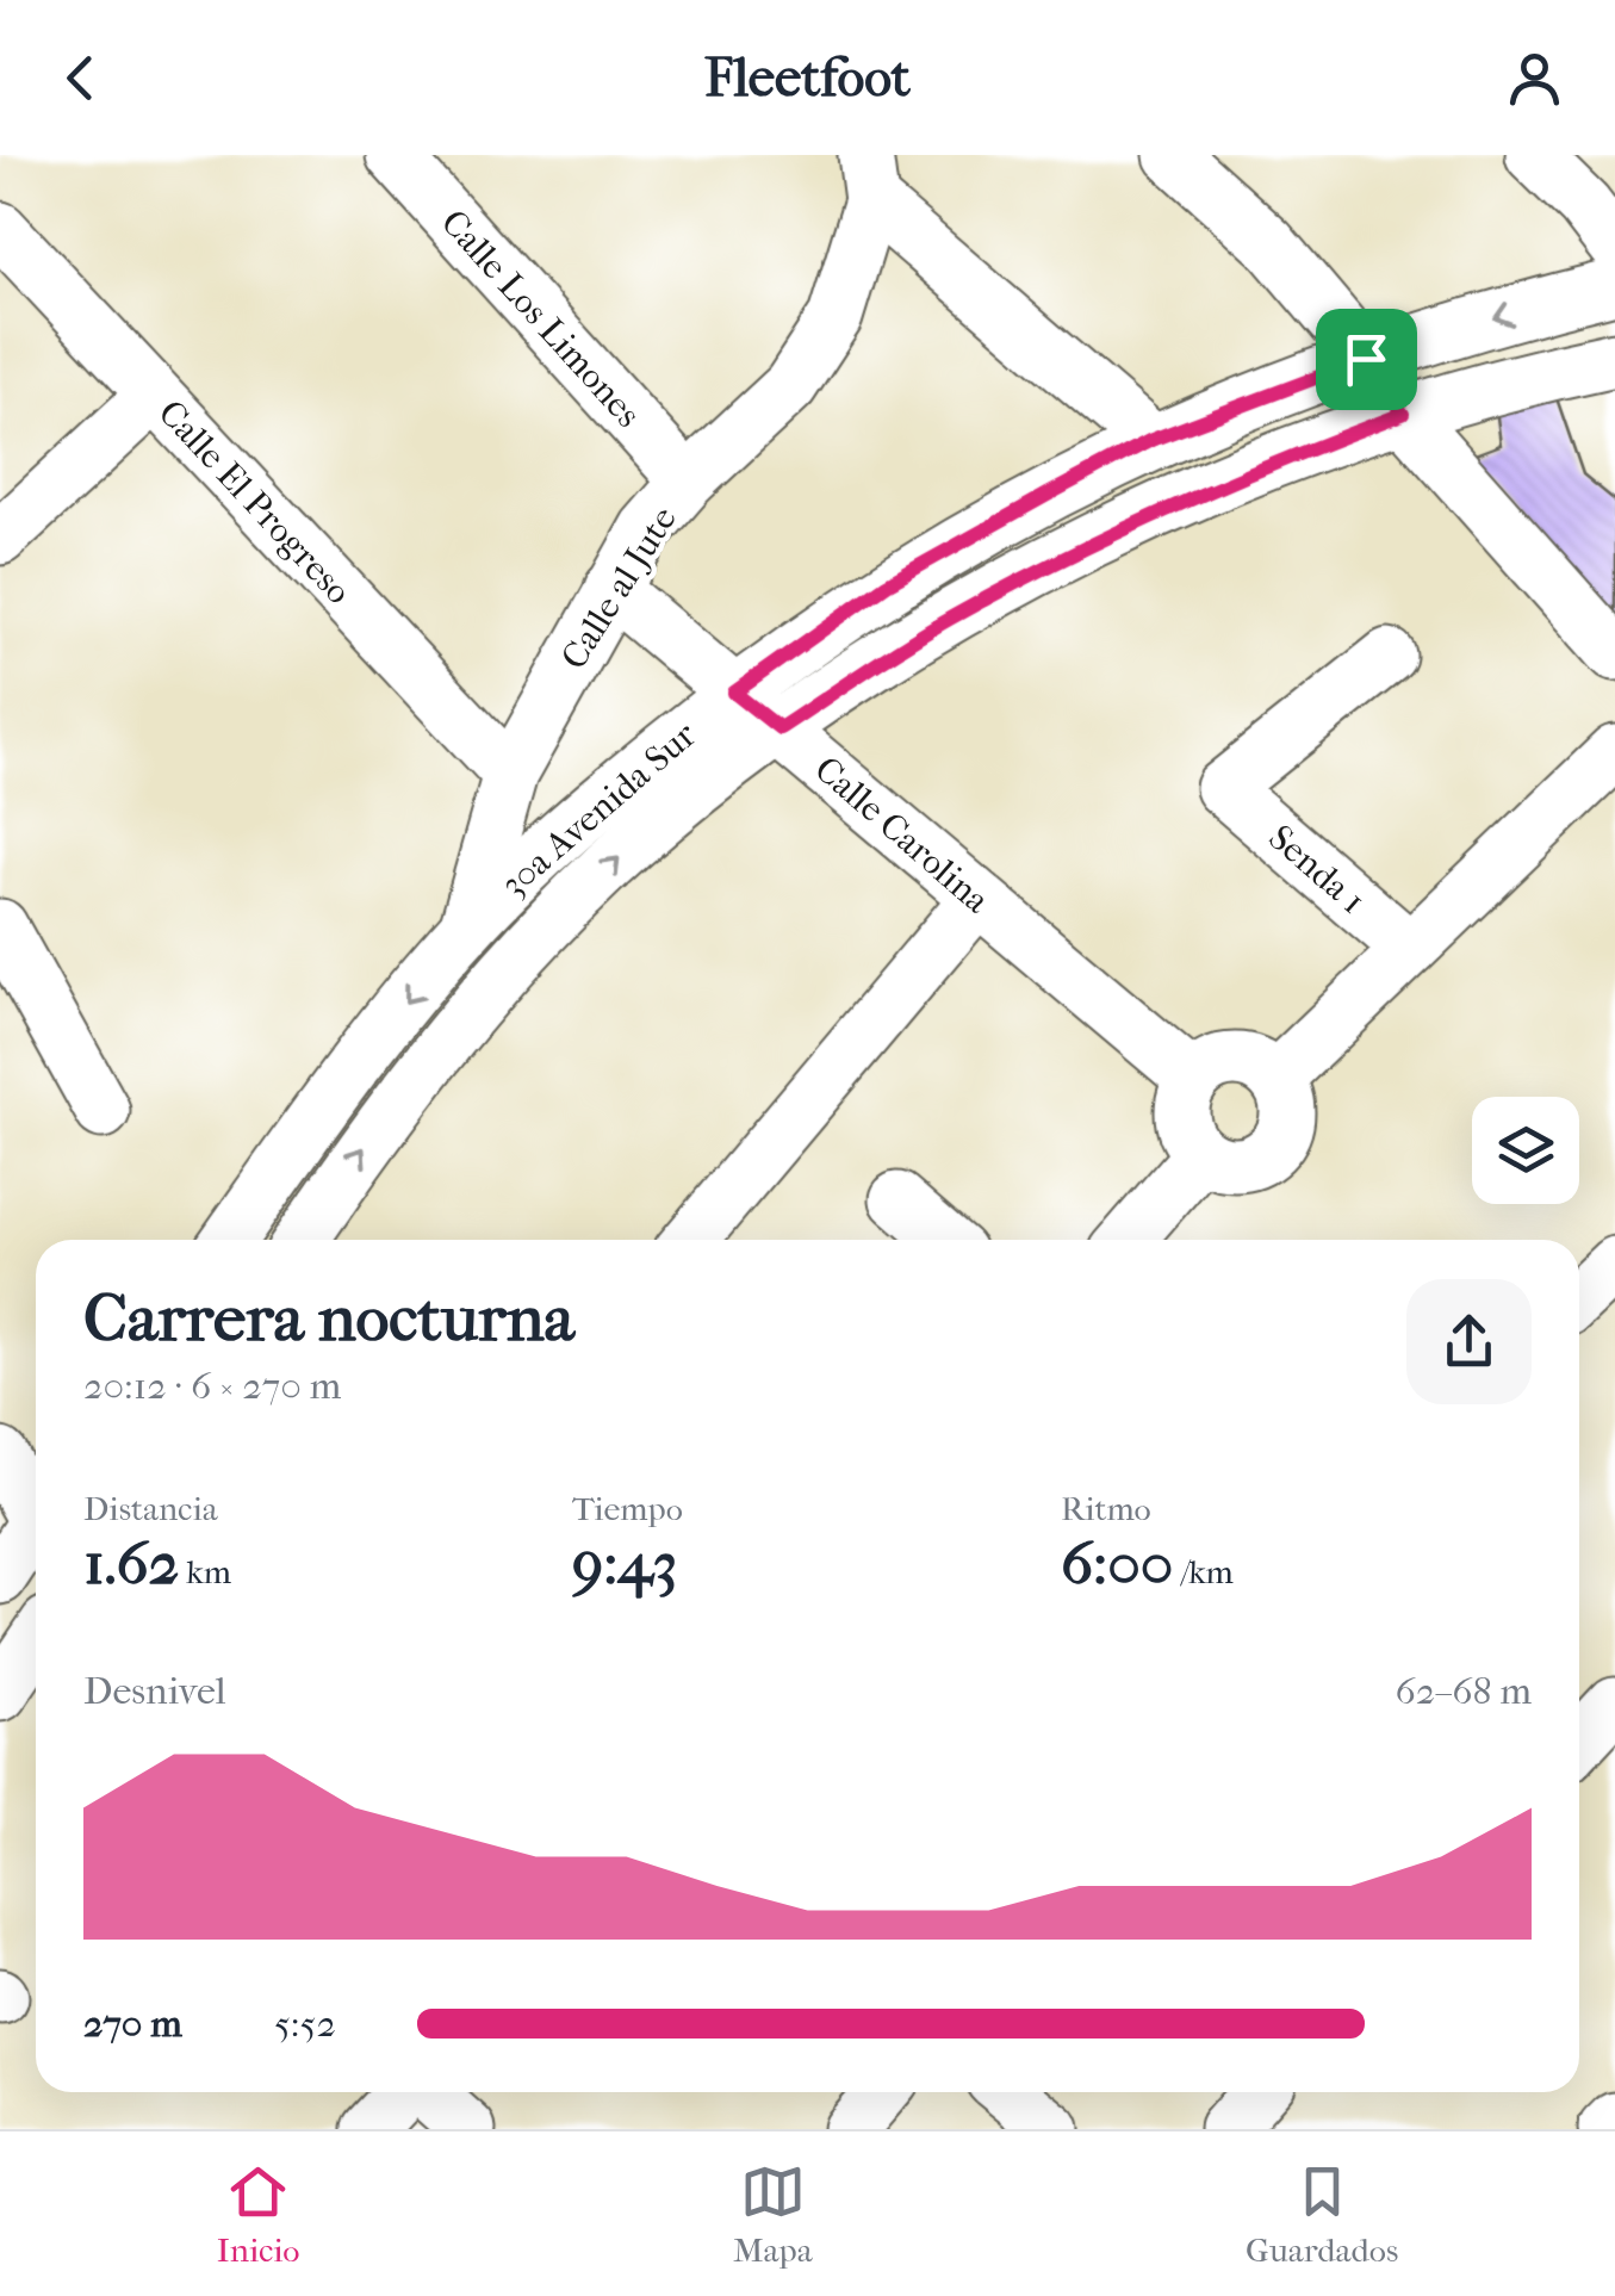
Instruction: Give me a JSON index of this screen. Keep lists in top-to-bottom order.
{
  "streets": {
    "street": [
      "Calle Los Limones",
      "Calle El Progreso",
      "Calle al Jute",
      "30a Avenida Sur",
      "Calle Carolina",
      "Senda 1"
    ]
  },
  "crossings": [
    ["Calle Los Limones", "Calle al Jute"],
    ["Calle El Progreso", "Calle al Jute"],
    ["Calle al Jute", "30a Avenida Sur"],
    ["Calle al Jute", "Calle Carolina"],
    ["30a Avenida Sur", "Calle Carolina"]
  ],
  "page": {
    "header": "Fleetfoot",
    "heading": ["Carrera nocturna", "20:12 · 6 × 270 m"],
    "stats": [
      ["Distancia", "1.62 km"],
      ["Tiempo", "9:43"],
      ["Ritmo", "6:00 /km"]
    ],
    "chart": ["Desnivel", "62–68 m"],
    "list": [
      {
        "name": "270 m",
        "note": "5:52"
      }
    ],
    "tabs": ["Inicio", "Mapa", "Guardados"]
  }
}
